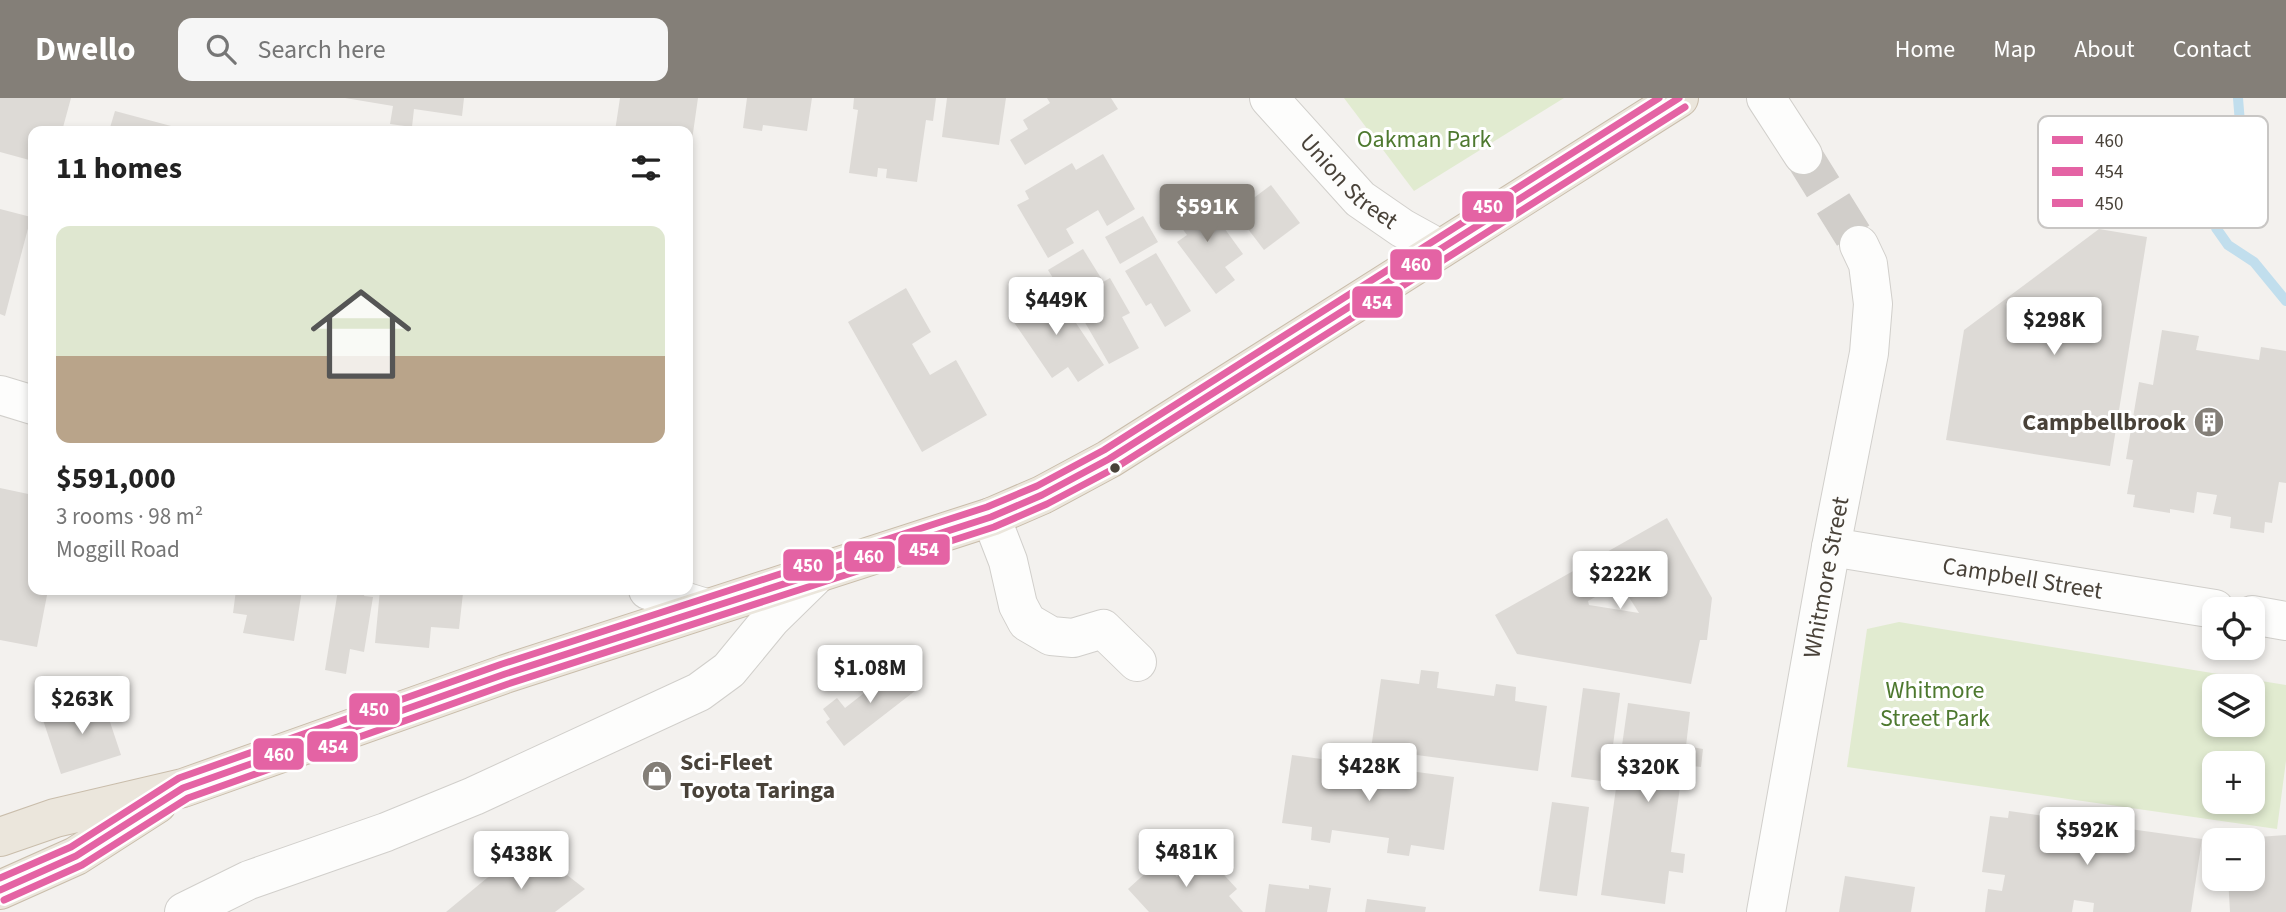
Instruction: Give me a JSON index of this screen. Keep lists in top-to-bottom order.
{
  "streets": {
    "street": ["Union Street", "Whitmore Street", "Campbell Street"]
  },
  "crossings": [
    ["Whitmore Street", "Campbell Street"]
  ],
  "parks": ["Oakman Park", "Whitmore Street Park"],
  "places": {
    "building": ["Campbellbrook"],
    "shop": ["Sci-Fleet Toyota Taringa"]
  },
  "lines": ["transit line 460", "transit line 450", "transit line 454"],
  "legend": ["460", "454", "450"],
  "page": {
    "header": "Dwello",
    "search": "Search here",
    "nav": [
      "Home",
      "Map",
      "About",
      "Contact"
    ],
    "heading": "11 homes",
    "price": [
      "$591K",
      "$449K",
      "$298K",
      "$222K",
      "$1.08M",
      "$263K",
      "$428K",
      "$320K",
      "$592K",
      "$481K",
      "$438K"
    ],
    "list": [
      {
        "name": "$591,000",
        "note": "3 rooms · 98 m² · Moggill Road"
      }
    ],
    "map_buttons": ["+", "−"]
  }
}
